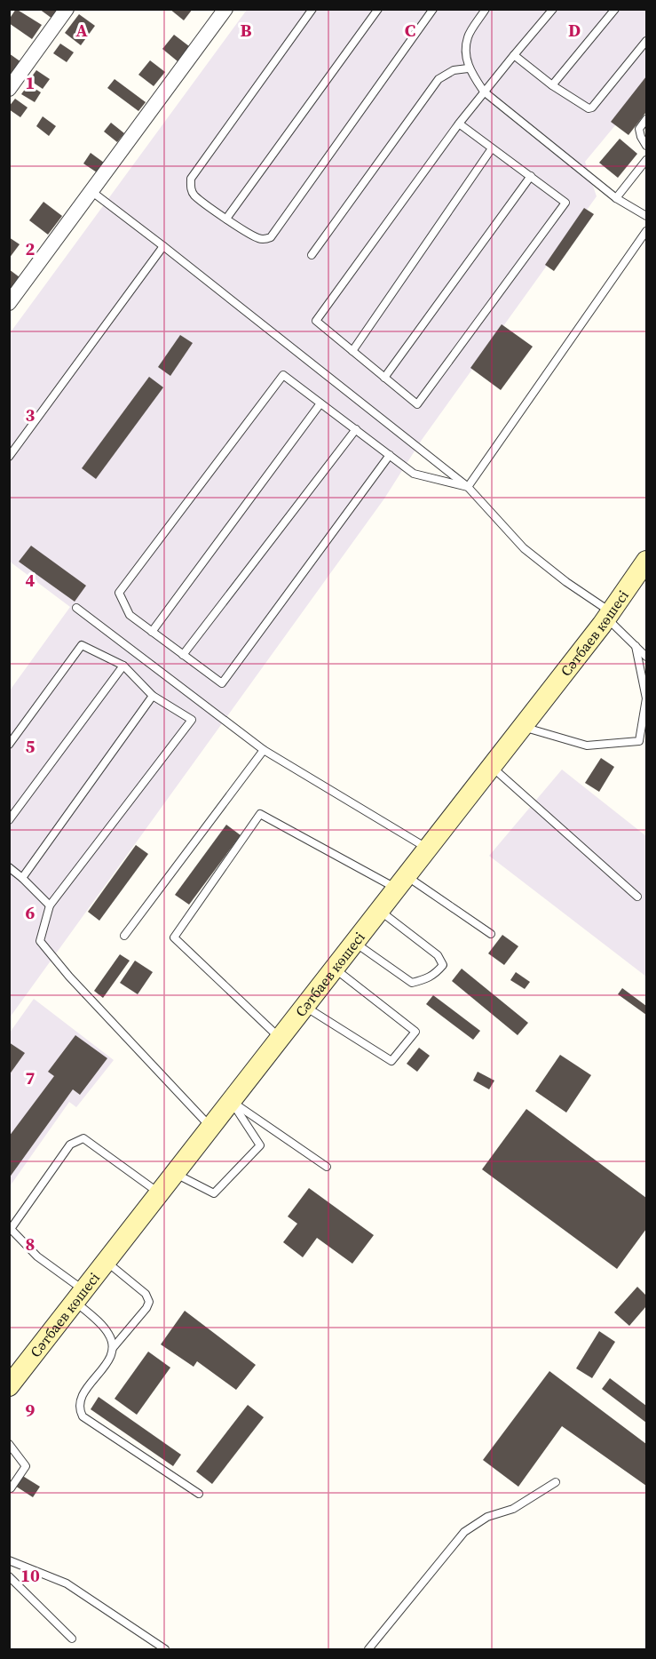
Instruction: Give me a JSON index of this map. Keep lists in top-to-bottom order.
{
  "streets": {
    "main road": ["Сәтбаев көшесі"]
  },
  "grid": {
    "columns": [
      "A",
      "B",
      "C",
      "D"
    ],
    "rows": [
      "1",
      "2",
      "3",
      "4",
      "5",
      "6",
      "7",
      "8",
      "9",
      "10"
    ]
  }
}
